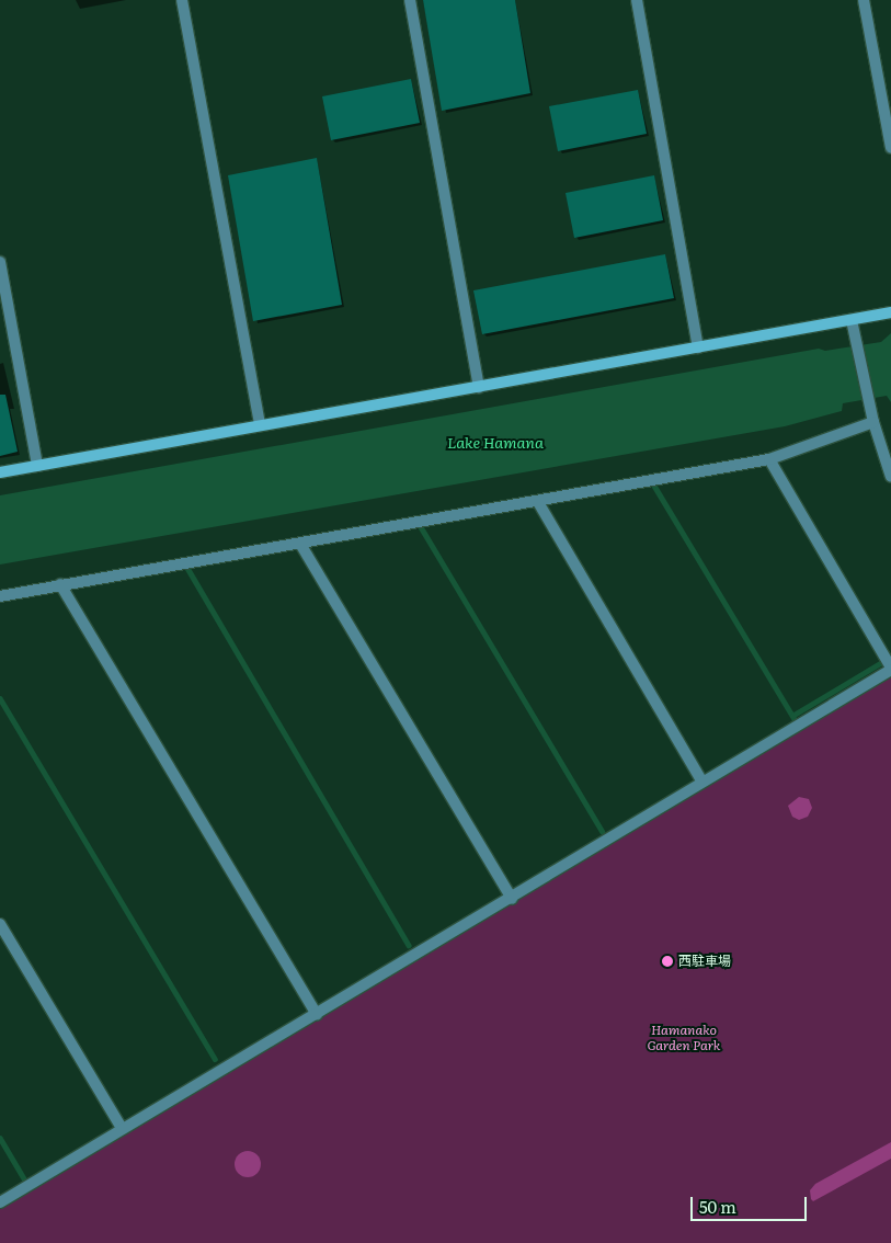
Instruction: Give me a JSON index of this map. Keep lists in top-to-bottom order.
{
  "water": ["Lake Hamana"],
  "parks": ["Hamanako Garden Park"],
  "places": ["西駐車場"],
  "scale_bar": "50 m"
}
